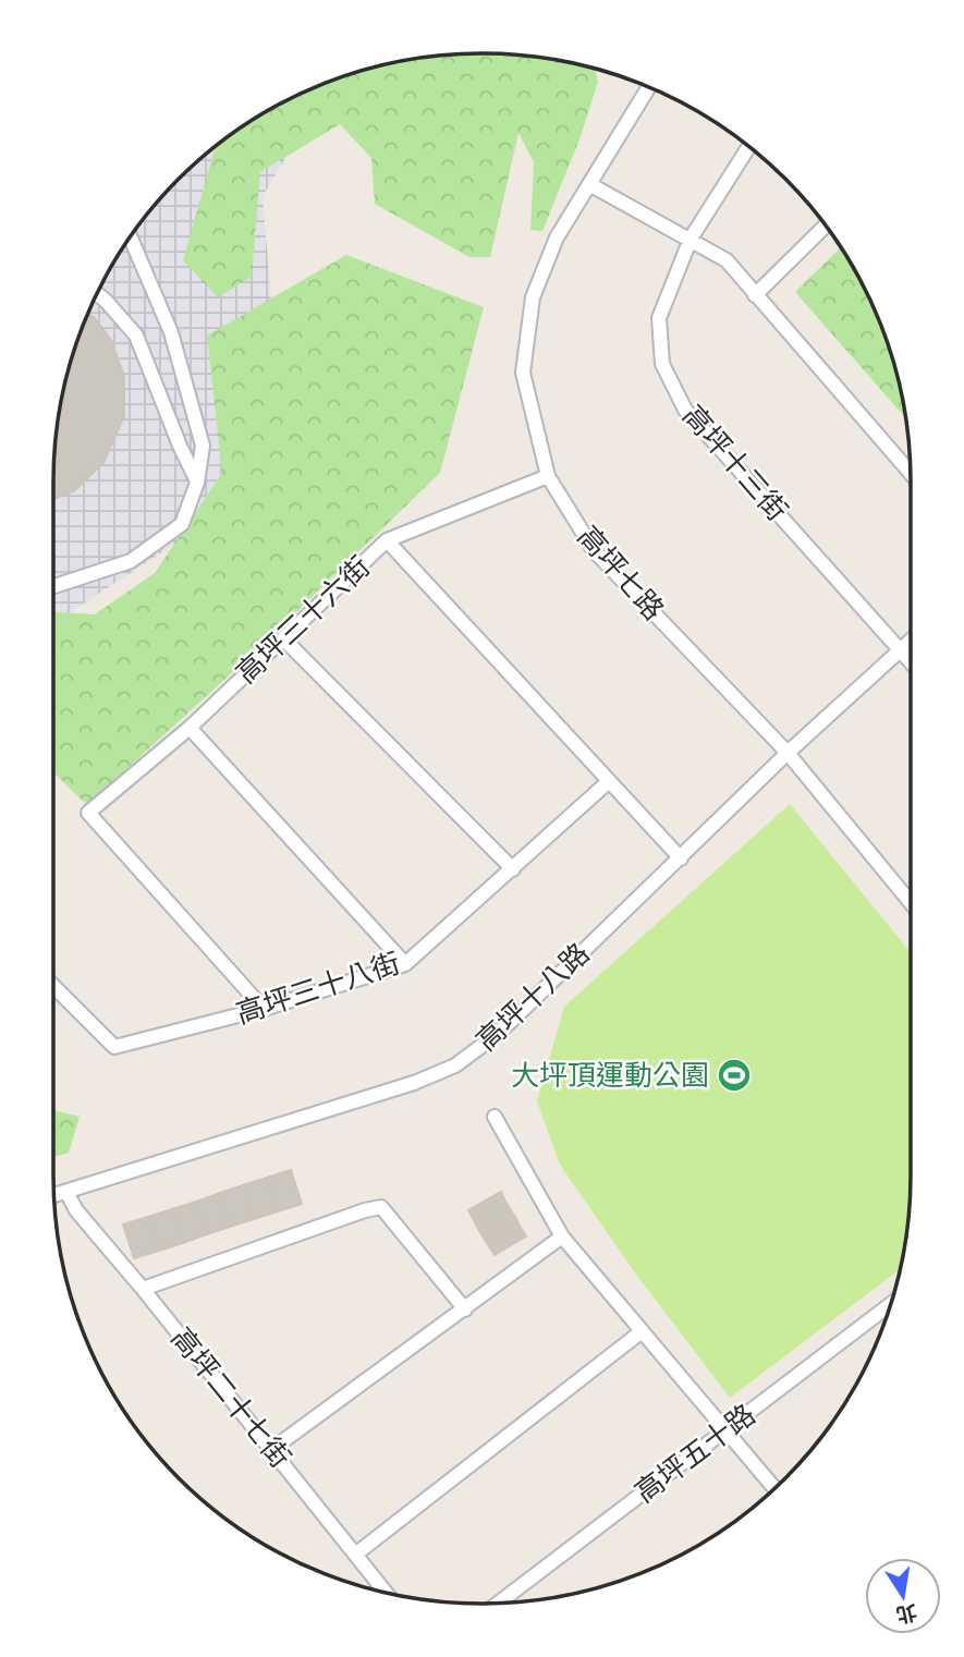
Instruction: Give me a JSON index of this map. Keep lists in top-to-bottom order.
{
  "streets": {
    "street": [
      "高坪十三街",
      "高坪七路",
      "高坪三十六街",
      "高坪三十八街",
      "高坪十八路",
      "高坪二十七街",
      "高坪五十路"
    ]
  },
  "crossings": [
    ["高坪十三街", "高坪十八路"],
    ["高坪七路", "高坪三十六街"],
    ["高坪七路", "高坪十八路"],
    ["高坪三十六街", "高坪三十八街"],
    ["高坪十八路", "高坪二十七街"]
  ],
  "places": {
    "sports": ["大坪頂運動公園"]
  },
  "north": "bottom"
}
